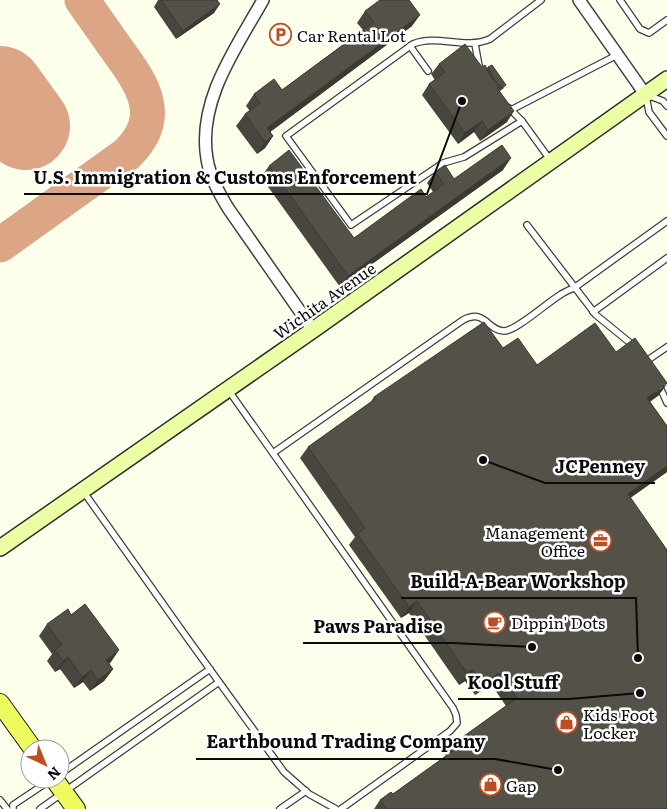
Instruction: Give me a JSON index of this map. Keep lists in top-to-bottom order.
{
  "streets": {
    "main road": ["Wichita Avenue"]
  },
  "places": {
    "parking": ["Car Rental Lot"],
    "other": [
      "U.S. Immigration & Customs Enforcement",
      "JCPenney",
      "Paws Paradise",
      "Build-A-Bear Workshop",
      "Kool Stuff",
      "Earthbound Trading Company"
    ],
    "office": ["Management Office"],
    "cafe": ["Dippin' Dots"],
    "shop": ["Kids Foot Locker", "Gap"]
  },
  "north": "bottom right"
}
